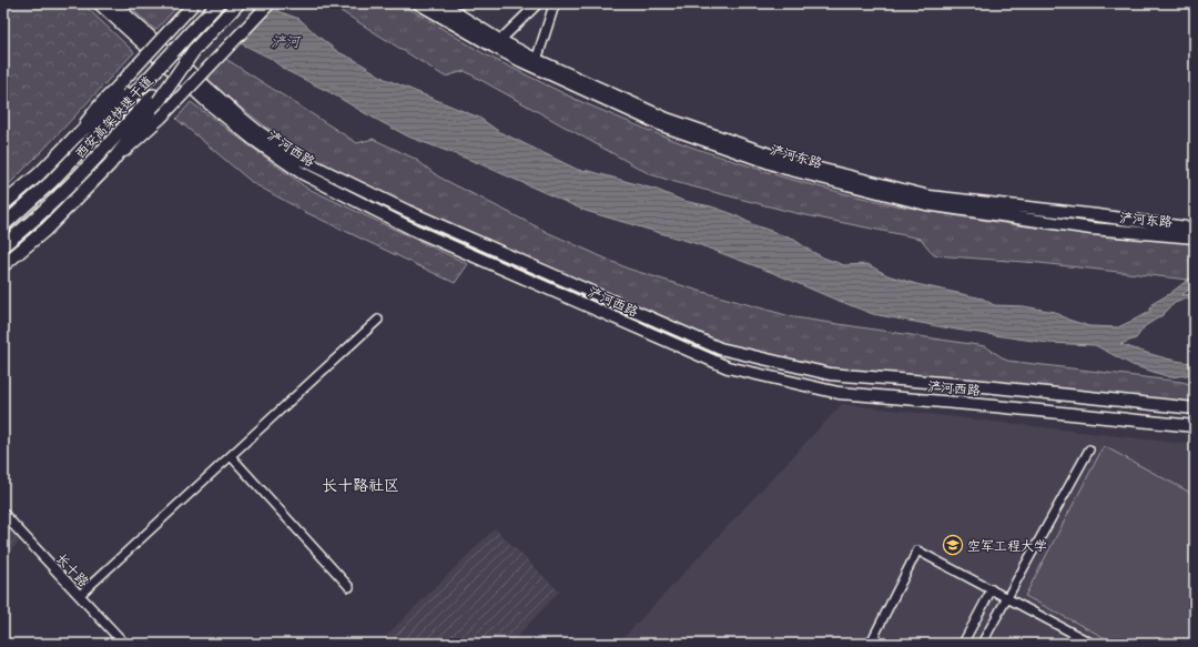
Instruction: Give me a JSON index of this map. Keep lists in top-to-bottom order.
{
  "streets": {
    "highway": ["西安高架快速干道"],
    "main road": ["浐河西路", "浐河东路"],
    "street": ["长十路"]
  },
  "districts": ["长十路社区"],
  "water": ["浐河"],
  "places": {
    "school or university": ["空军工程大学"]
  }
}
